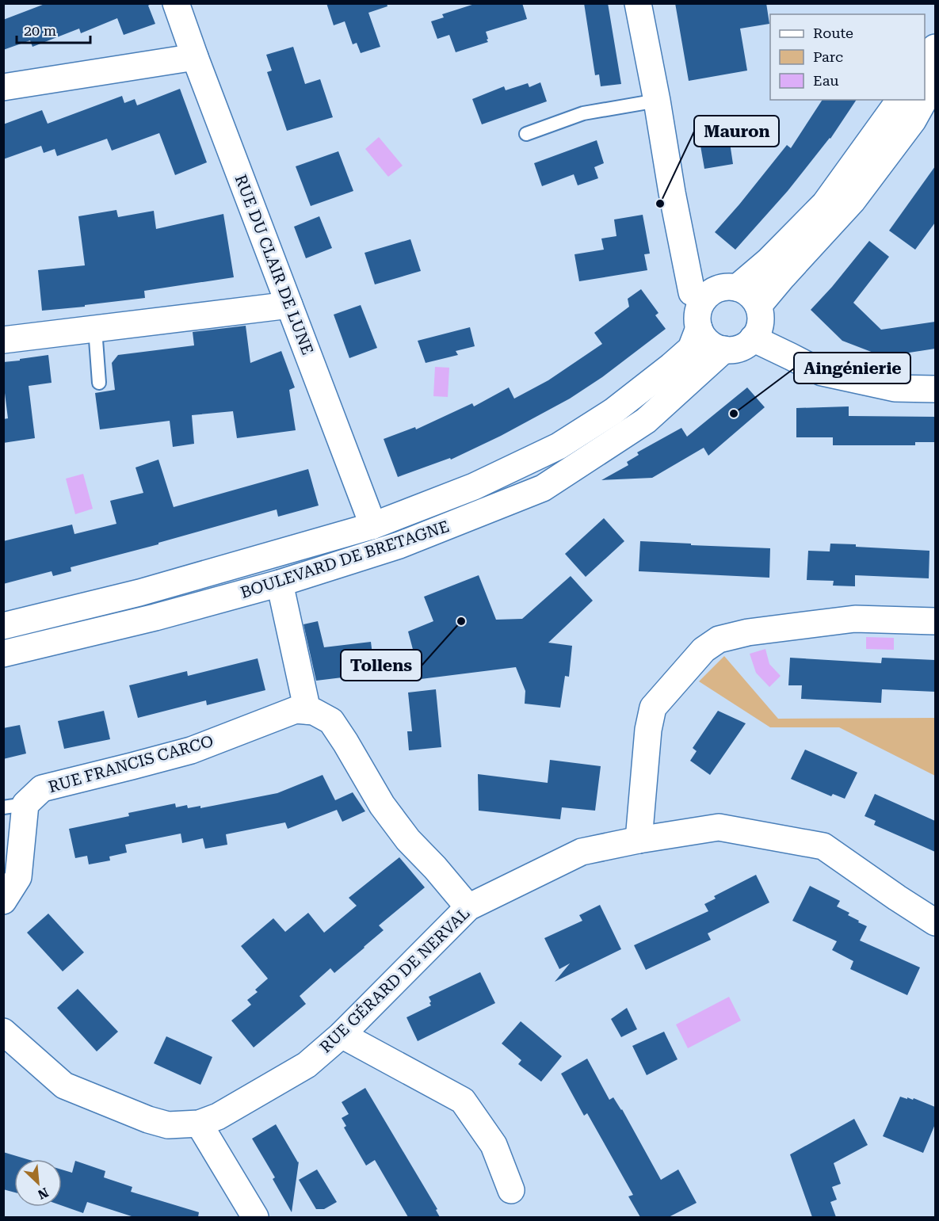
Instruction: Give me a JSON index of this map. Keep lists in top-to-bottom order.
{
  "streets": {
    "street": [
      "RUE DU CLAIR DE LUNE",
      "BOULEVARD DE BRETAGNE",
      "RUE FRANCIS CARCO",
      "RUE GÉRARD DE NERVAL"
    ]
  },
  "crossings": [
    ["RUE DU CLAIR DE LUNE", "BOULEVARD DE BRETAGNE"]
  ],
  "places": ["Mauron", "Aingénierie", "Tollens"],
  "legend": ["Route", "Parc", "Eau"],
  "scale_bar": "20 m",
  "north": "bottom right"
}
